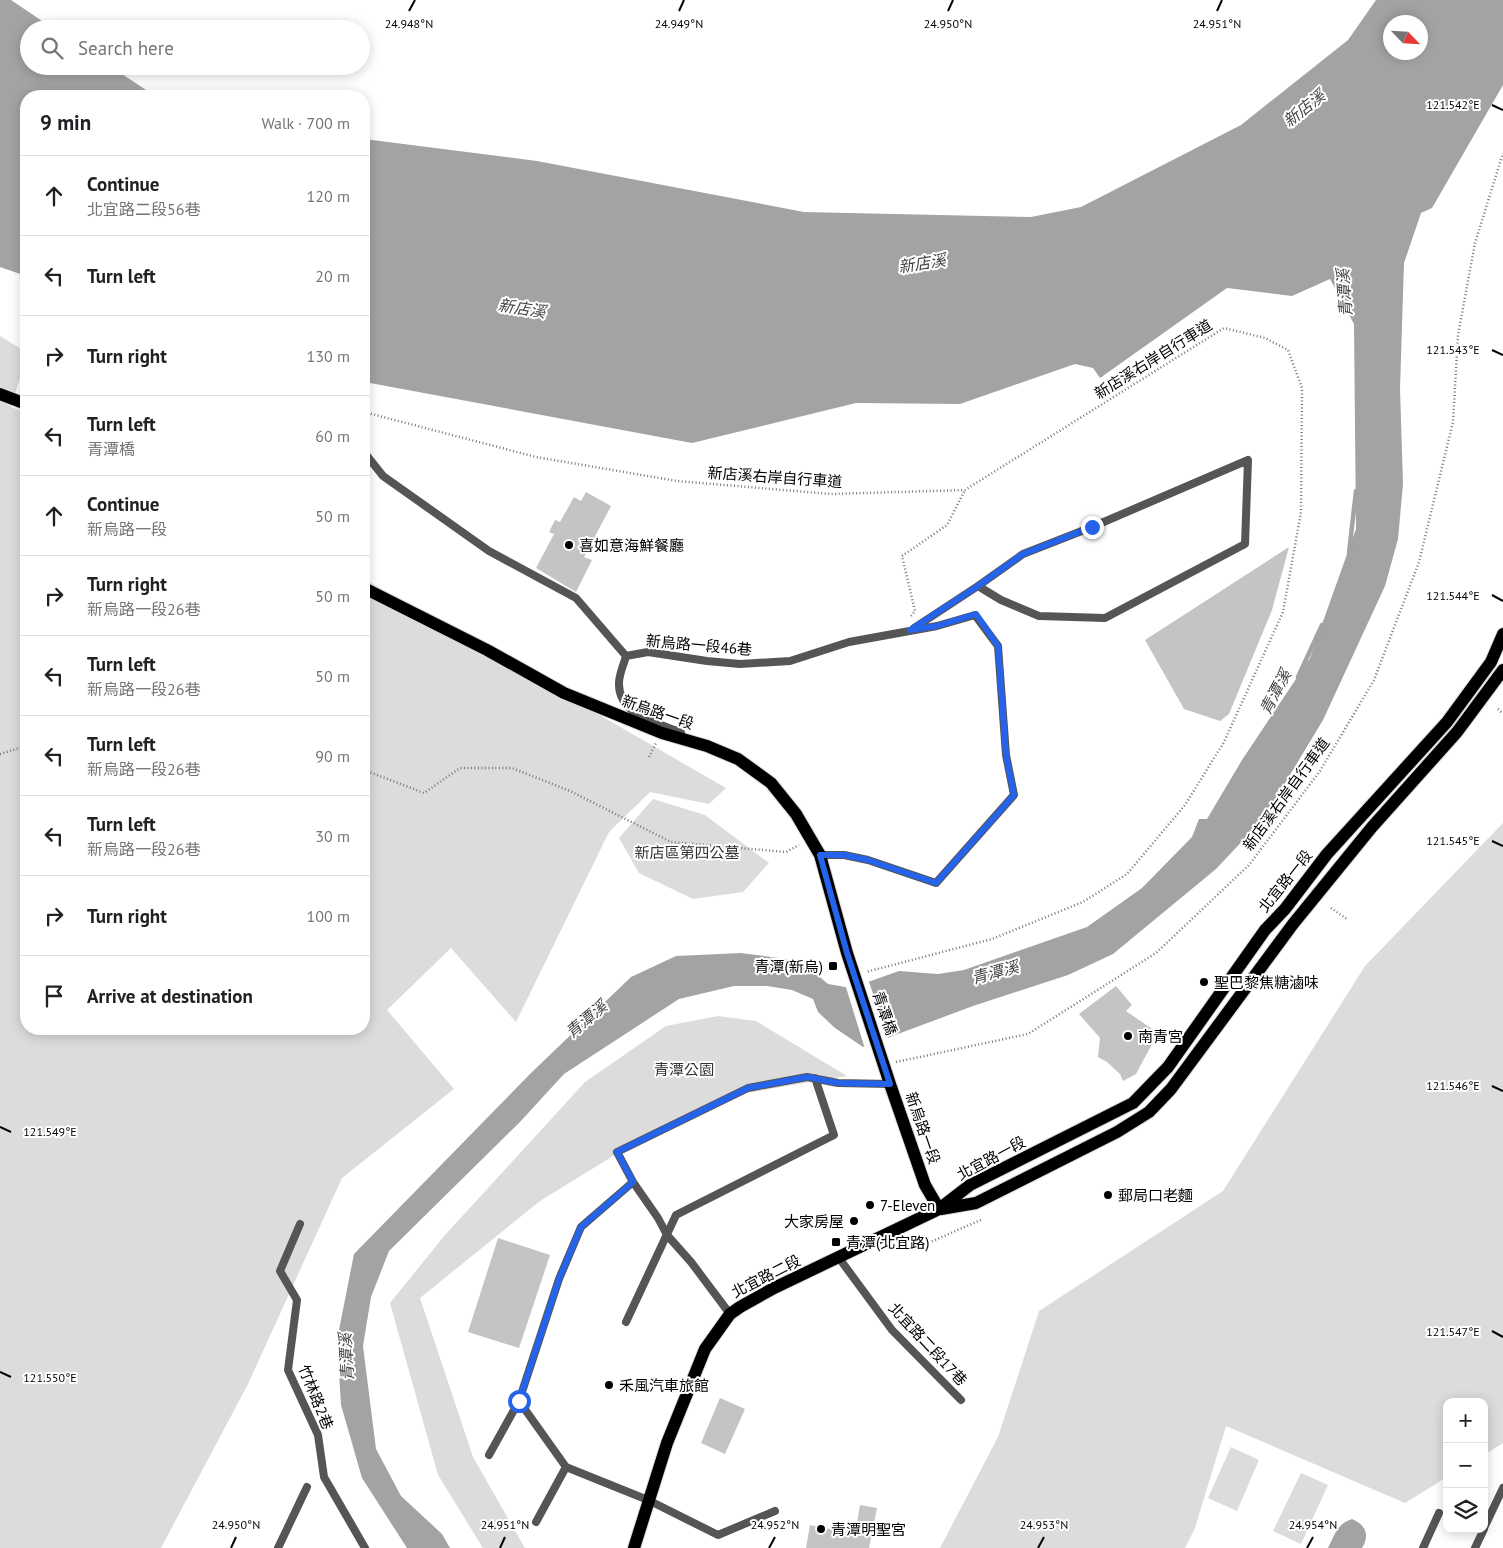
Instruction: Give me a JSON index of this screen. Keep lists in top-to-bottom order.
{
  "streets": {
    "main road": [
      "新烏路一段",
      "北宜路一段",
      "青潭橋",
      "北宜路二段"
    ],
    "lane": ["新烏路一段46巷", "北宜路二段17巷", "竹林路2巷"],
    "path": ["新店溪右岸自行車道"]
  },
  "crossings": [
    ["新店溪右岸自行車道", "青潭橋"],
    ["新烏路一段46巷", "新烏路一段"],
    ["新烏路一段", "北宜路一段"],
    ["新烏路一段", "青潭橋"],
    ["新烏路一段", "北宜路二段"],
    ["北宜路一段", "北宜路二段"],
    ["北宜路二段", "北宜路二段17巷"]
  ],
  "water": ["新店溪", "青潭溪"],
  "parks": ["新店區第四公墓", "青潭公園"],
  "places": {
    "other": [
      "喜如意海鮮餐廳",
      "聖巴黎焦糖滷味",
      "南青宮",
      "郵局口老麵",
      "7-Eleven",
      "大家房屋",
      "禾風汽車旅館",
      "青潭明聖宮"
    ],
    "transit": ["青潭(新烏)", "青潭(北宜路)"]
  },
  "north": "bottom right",
  "page": {
    "search": "Search here",
    "heading": ["9 min", "Walk · 700 m"],
    "list": [
      ["Continue", "北宜路二段56巷", "120 m"],
      ["Turn left", "20 m"],
      ["Turn right", "130 m"],
      ["Turn left", "青潭橋", "60 m"],
      ["Continue", "新烏路一段", "50 m"],
      ["Turn right", "新烏路一段26巷", "50 m"],
      ["Turn left", "新烏路一段26巷", "50 m"],
      ["Turn left", "新烏路一段26巷", "90 m"],
      ["Turn left", "新烏路一段26巷", "30 m"],
      ["Turn right", "100 m"],
      "Arrive at destination"
    ],
    "map_buttons": ["+", "−"]
  },
  "coordinates": [
    "24.948°N",
    "24.949°N",
    "24.950°N",
    "24.951°N",
    "121.542°E",
    "121.543°E",
    "121.544°E",
    "121.545°E",
    "121.546°E",
    "121.549°E",
    "121.547°E",
    "121.550°E",
    "24.952°N",
    "24.953°N",
    "24.954°N"
  ]
}
